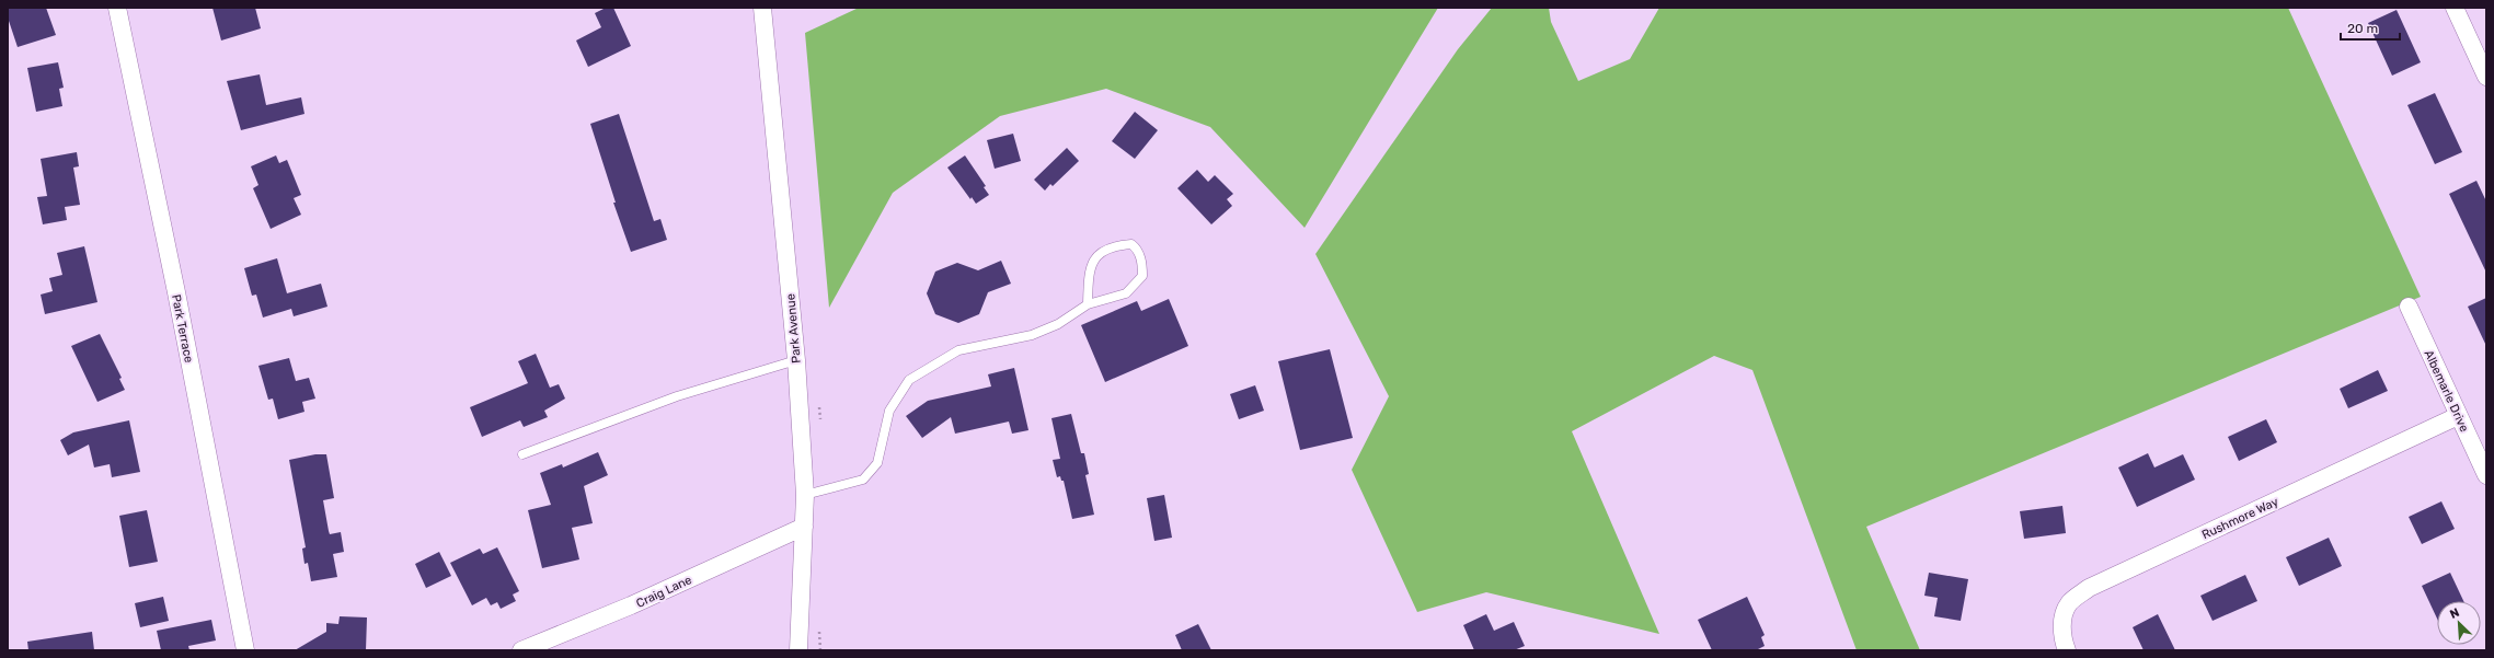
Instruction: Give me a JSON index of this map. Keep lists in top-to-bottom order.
{
  "streets": {
    "street": [
      "Park Terrace",
      "Park Avenue",
      "Albemarle Drive",
      "Rushmore Way",
      "Craig Lane"
    ]
  },
  "crossings": [
    ["Park Avenue", "Craig Lane"],
    ["Albemarle Drive", "Rushmore Way"]
  ],
  "scale_bar": "20 m",
  "north": "top left"
}
